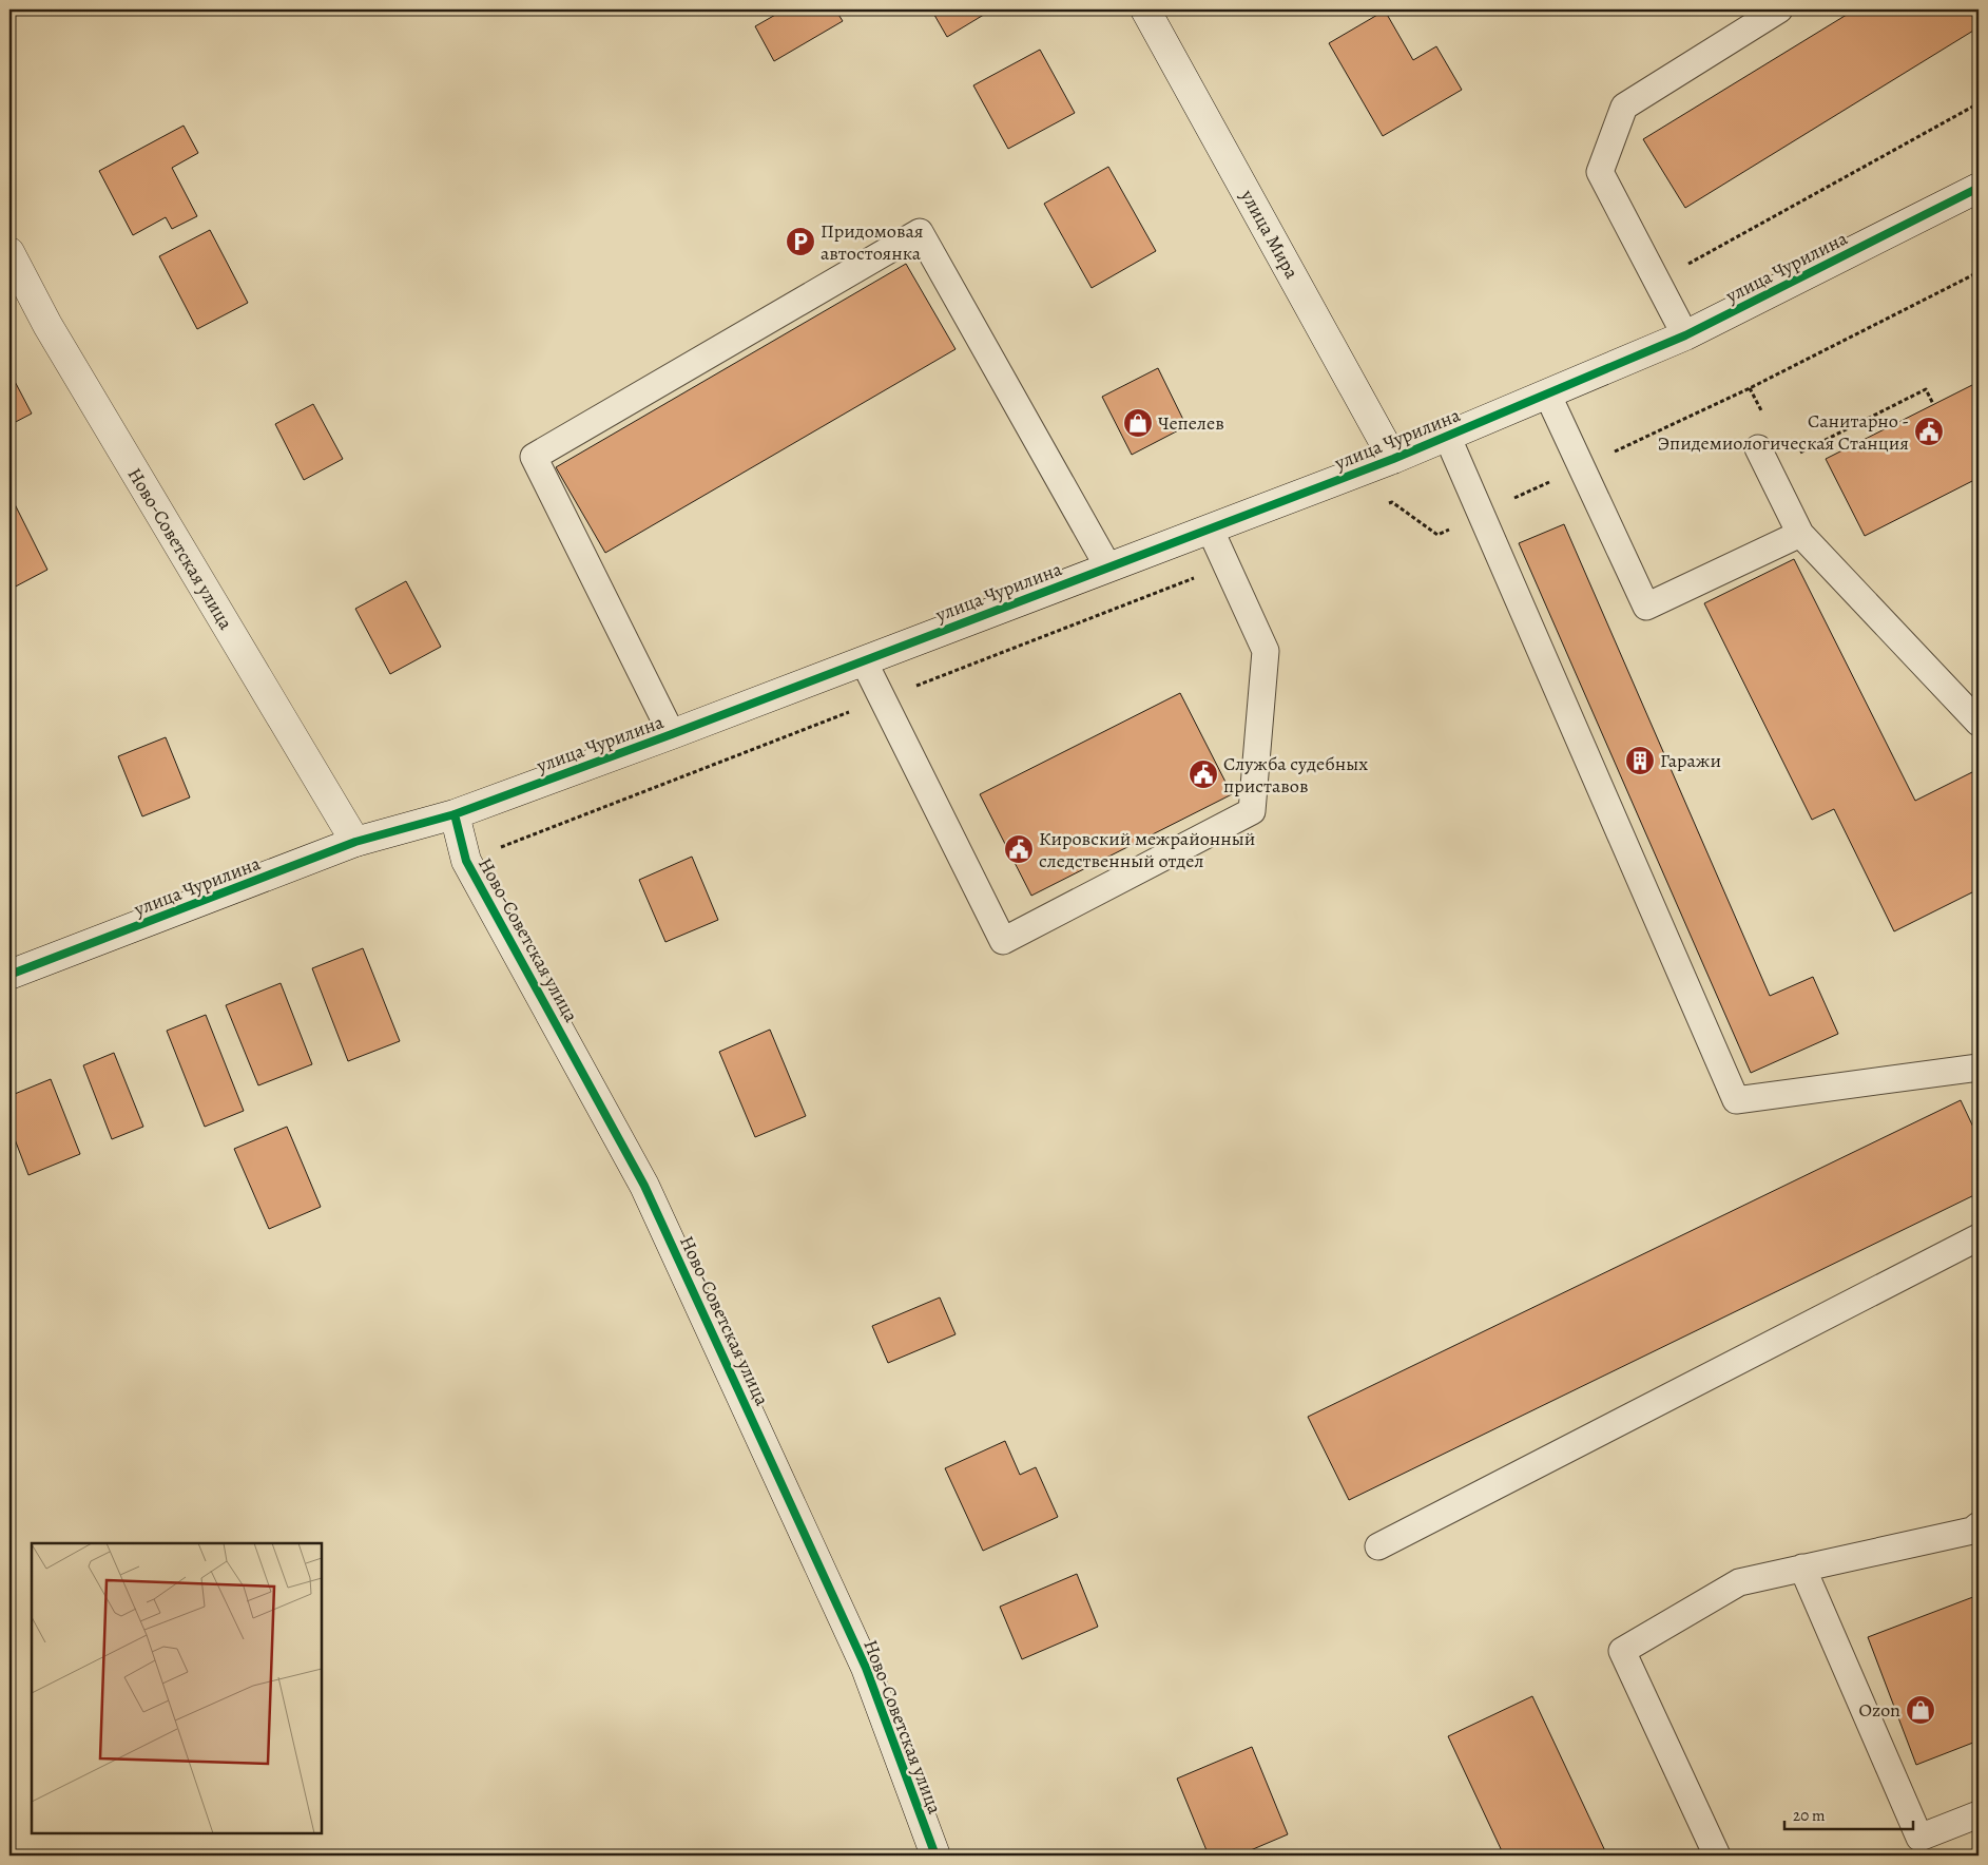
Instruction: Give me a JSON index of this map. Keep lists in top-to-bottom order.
{
  "streets": {
    "street": ["улица Мира", "улица Чурилина", "Ново-Советская улица"]
  },
  "crossings": [
    ["улица Мира", "улица Чурилина"],
    ["улица Чурилина", "Ново-Советская улица"]
  ],
  "places": {
    "parking": ["Придомовая автостоянка"],
    "shop": ["Чепелев", "Ozon"],
    "public building": ["Санитарно - Эпидемиологическая Станция", "Служба судебных приставов", "Кировский межрайонный следственный отдел"],
    "building": ["Гаражи"]
  },
  "scale_bar": "20 m"
}
